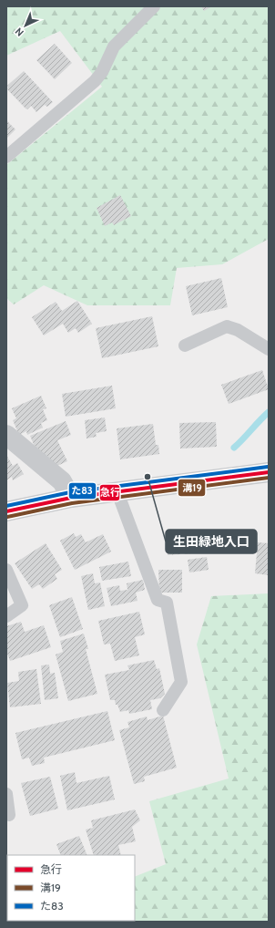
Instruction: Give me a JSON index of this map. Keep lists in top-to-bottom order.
{
  "places": ["生田緑地入口"],
  "lines": ["transit line た83", "transit line 急行", "transit line 溝19"],
  "legend": ["急行", "溝19", "た83"],
  "north": "bottom left"
}
